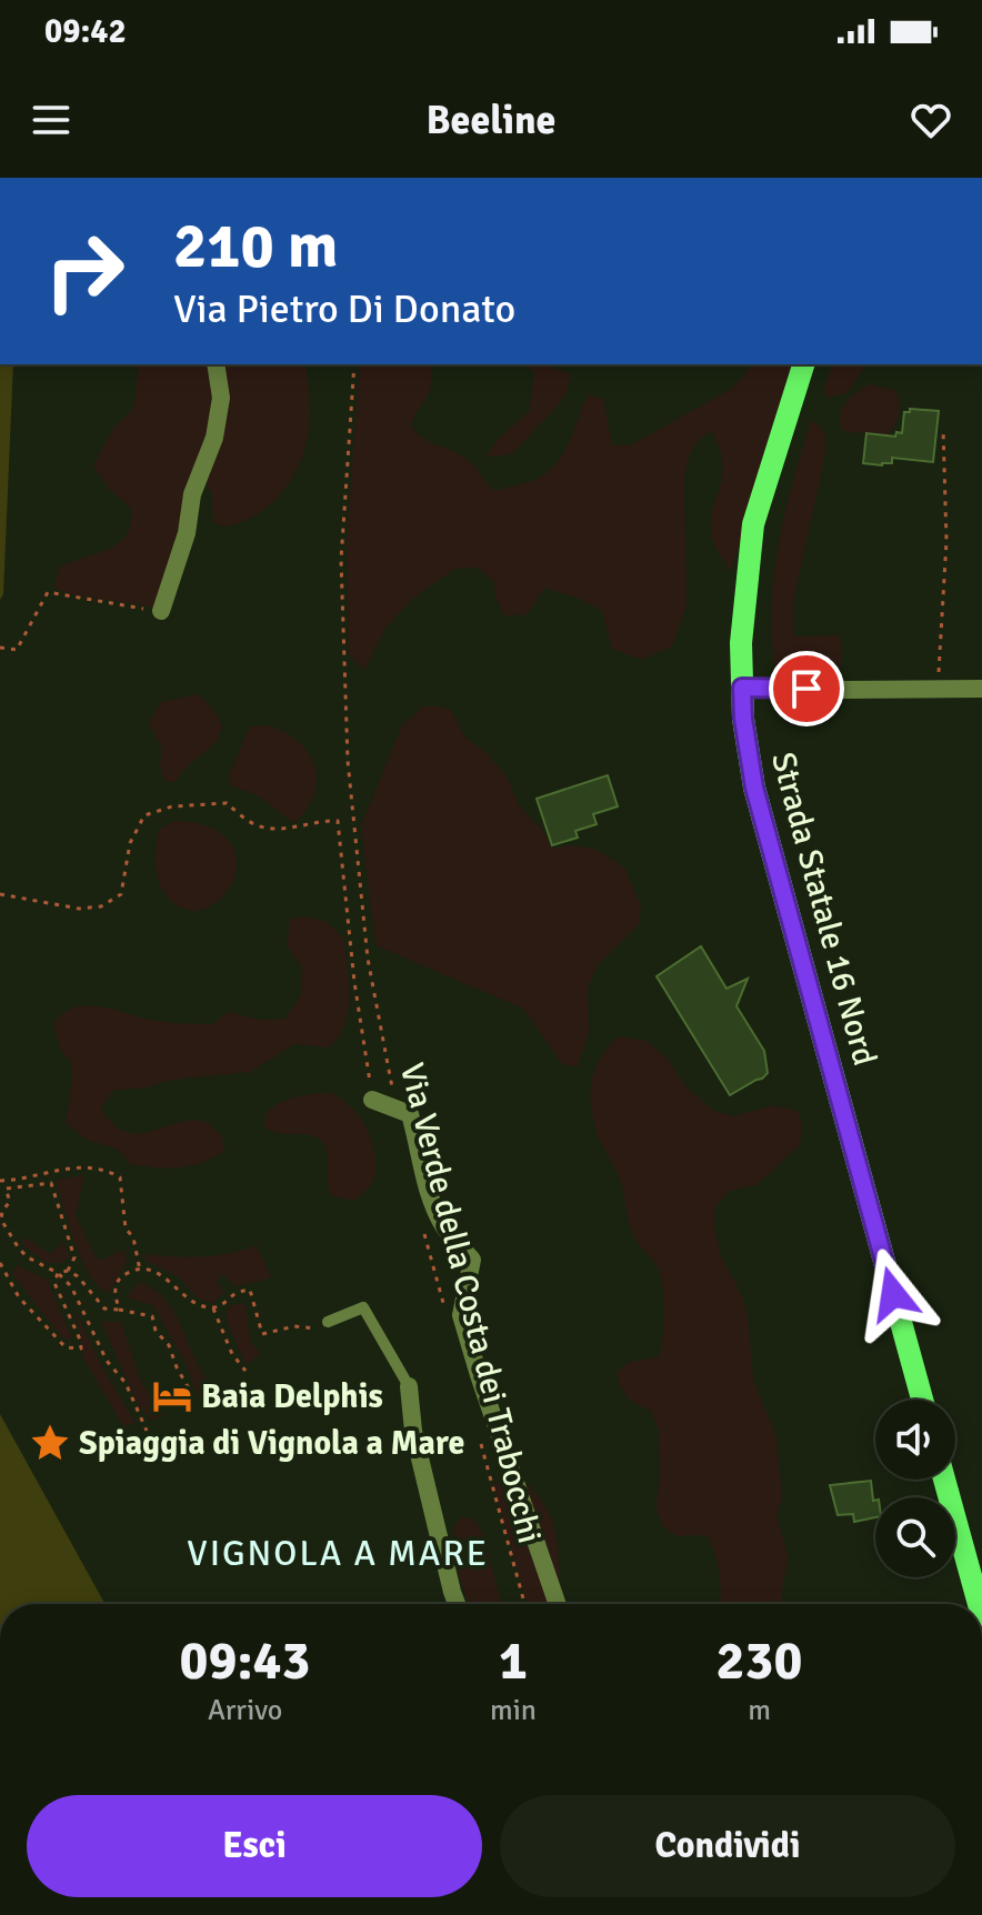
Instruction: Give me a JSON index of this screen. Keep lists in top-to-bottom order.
{
  "streets": {
    "main road": ["Strada Statale 16 Nord"],
    "path": ["Via Verde della Costa dei Trabocchi"]
  },
  "districts": ["VIGNOLA A MARE"],
  "places": {
    "hotel": ["Baia Delphis"],
    "place": ["Spiaggia di Vignola a Mare"]
  },
  "page": {
    "status": "09:42",
    "header": "Beeline",
    "turn": ["210 m", "Via Pietro Di Donato"],
    "eta": [
      "09:43",
      "Arrivo",
      "1",
      "min",
      "230",
      "m"
    ],
    "buttons": ["Esci", "Condividi"]
  }
}
